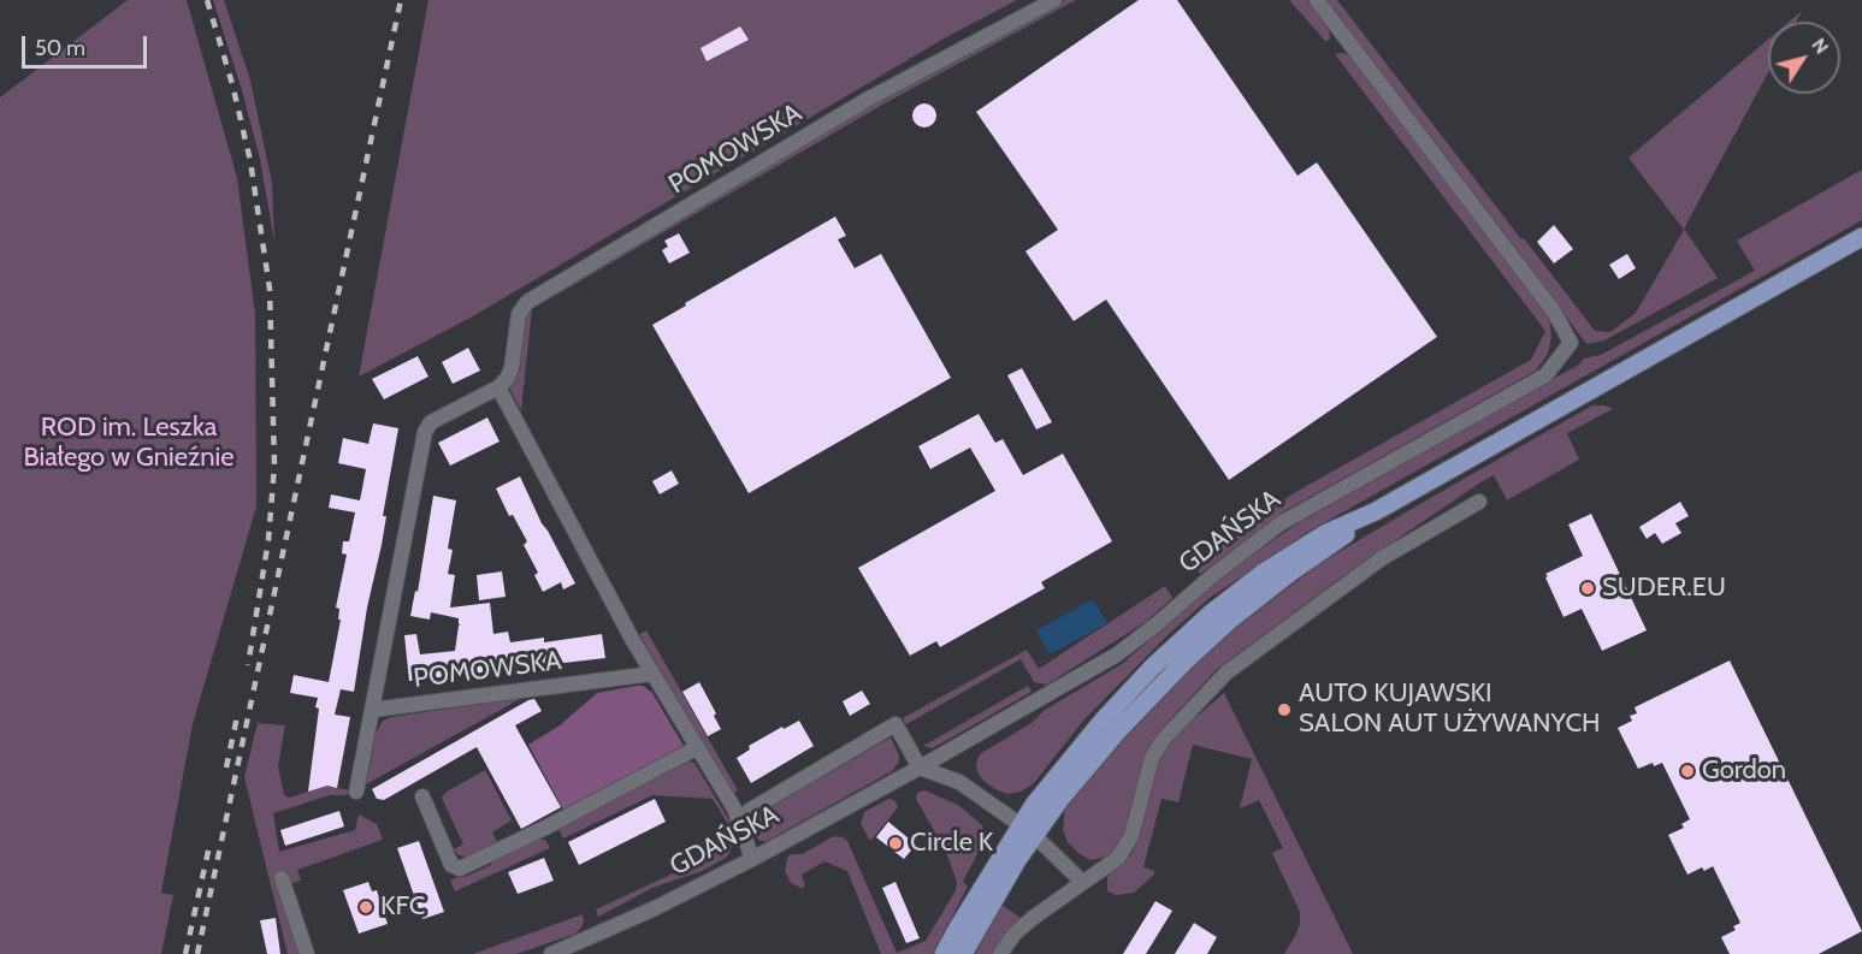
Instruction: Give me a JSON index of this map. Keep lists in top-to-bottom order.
{
  "streets": {
    "main road": ["GDAŃSKA"],
    "street": ["POMOWSKA"]
  },
  "parks": ["ROD im. Leszka Białego w Gnieźnie"],
  "places": [
    "SUDER.EU",
    "AUTO KUJAWSKI SALON AUT UŻYWANYCH",
    "Gordon",
    "Circle K",
    "KFC"
  ],
  "scale_bar": "50 m",
  "north": "top right"
}
